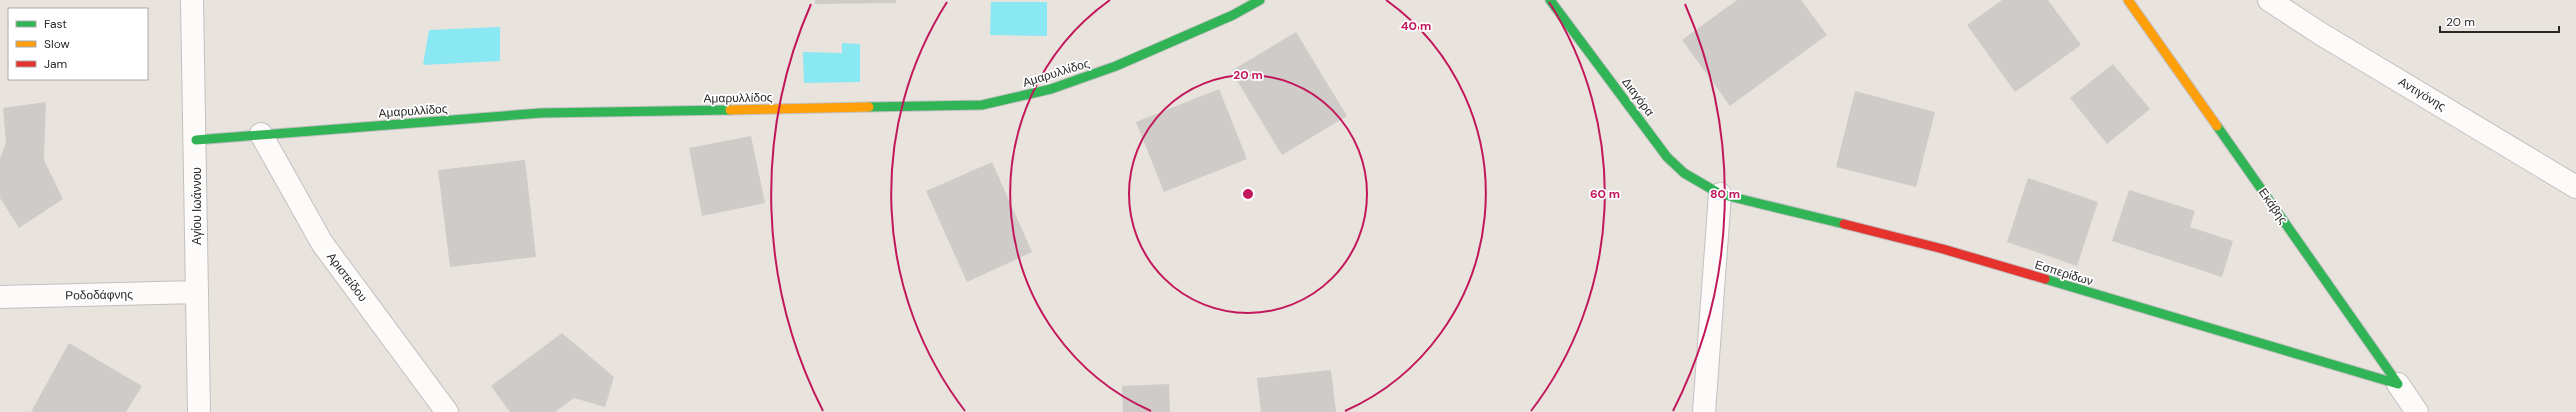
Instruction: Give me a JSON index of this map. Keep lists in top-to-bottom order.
{
  "streets": {
    "street": [
      "Αμαρυλλίδος",
      "Αντιγόνης",
      "Διαγόρα",
      "Αγίου Ιωάννου",
      "Εκάβης",
      "Εσπερίδων",
      "Αριστείδου",
      "Ροδοδάφνης"
    ]
  },
  "crossings": [
    ["Αμαρυλλίδος", "Αγίου Ιωάννου"],
    ["Αμαρυλλίδος", "Αριστείδου"],
    ["Διαγόρα", "Εσπερίδων"],
    ["Αγίου Ιωάννου", "Ροδοδάφνης"],
    ["Εκάβης", "Εσπερίδων"]
  ],
  "legend": ["Fast", "Slow", "Jam"],
  "scale_bar": "20 m",
  "rings": [
    "40 m",
    "20 m",
    "60 m",
    "80 m"
  ]
}
